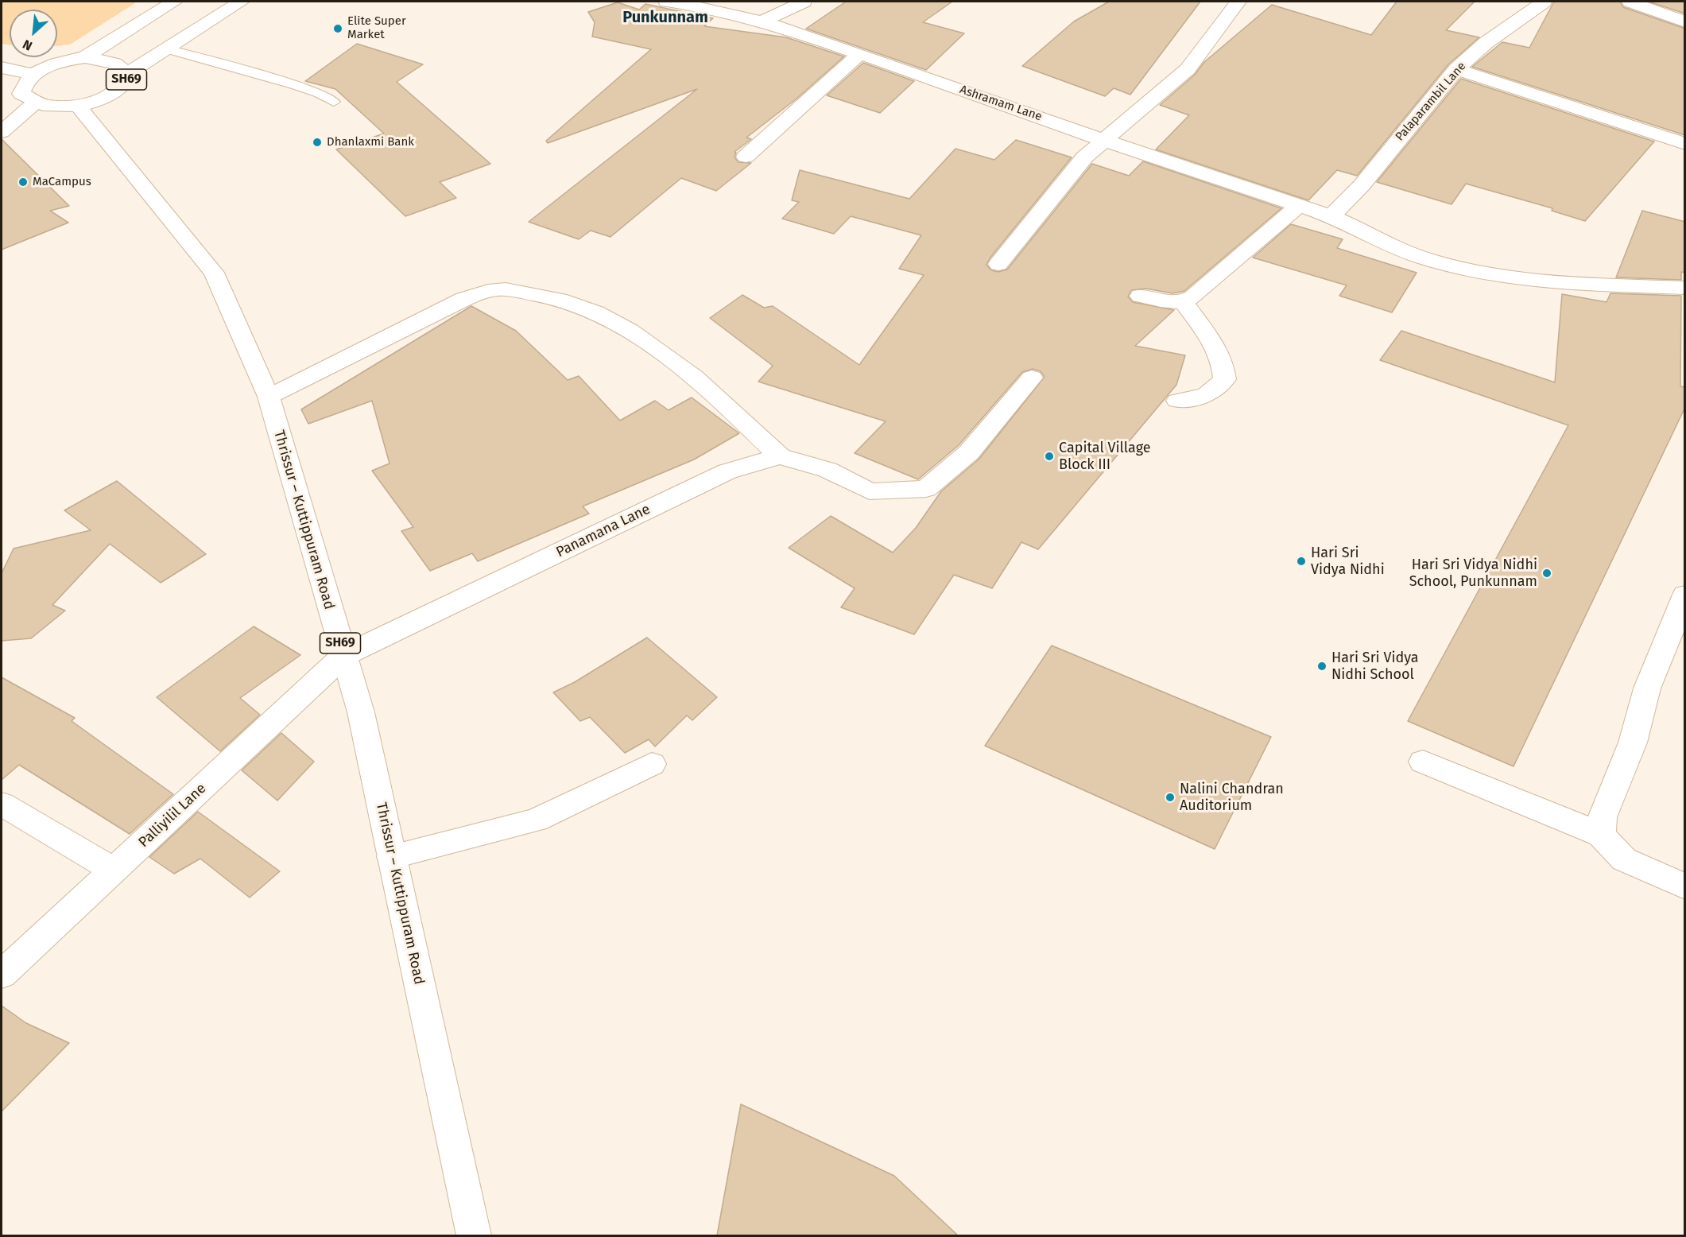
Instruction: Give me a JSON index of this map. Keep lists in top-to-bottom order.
{
  "streets": {
    "street": [
      "SH69",
      "Palaparambil Lane",
      "Ashramam Lane",
      "Thrissur – Kuttippuram Road",
      "Panamana Lane",
      "Palliyilil Lane"
    ]
  },
  "crossings": [
    ["SH69", "Thrissur – Kuttippuram Road"],
    ["Palaparambil Lane", "Ashramam Lane"],
    ["Thrissur – Kuttippuram Road", "Panamana Lane"],
    ["Thrissur – Kuttippuram Road", "Palliyilil Lane"],
    ["Panamana Lane", "Palliyilil Lane"]
  ],
  "districts": ["Punkunnam"],
  "places": [
    "Elite Super Market",
    "Dhanlaxmi Bank",
    "MaCampus",
    "Capital Village Block III",
    "Hari Sri Vidya Nidhi",
    "Hari Sri Vidya Nidhi School, Punkunnam",
    "Hari Sri Vidya Nidhi School",
    "Nalini Chandran Auditorium"
  ],
  "north": "bottom left"
}
